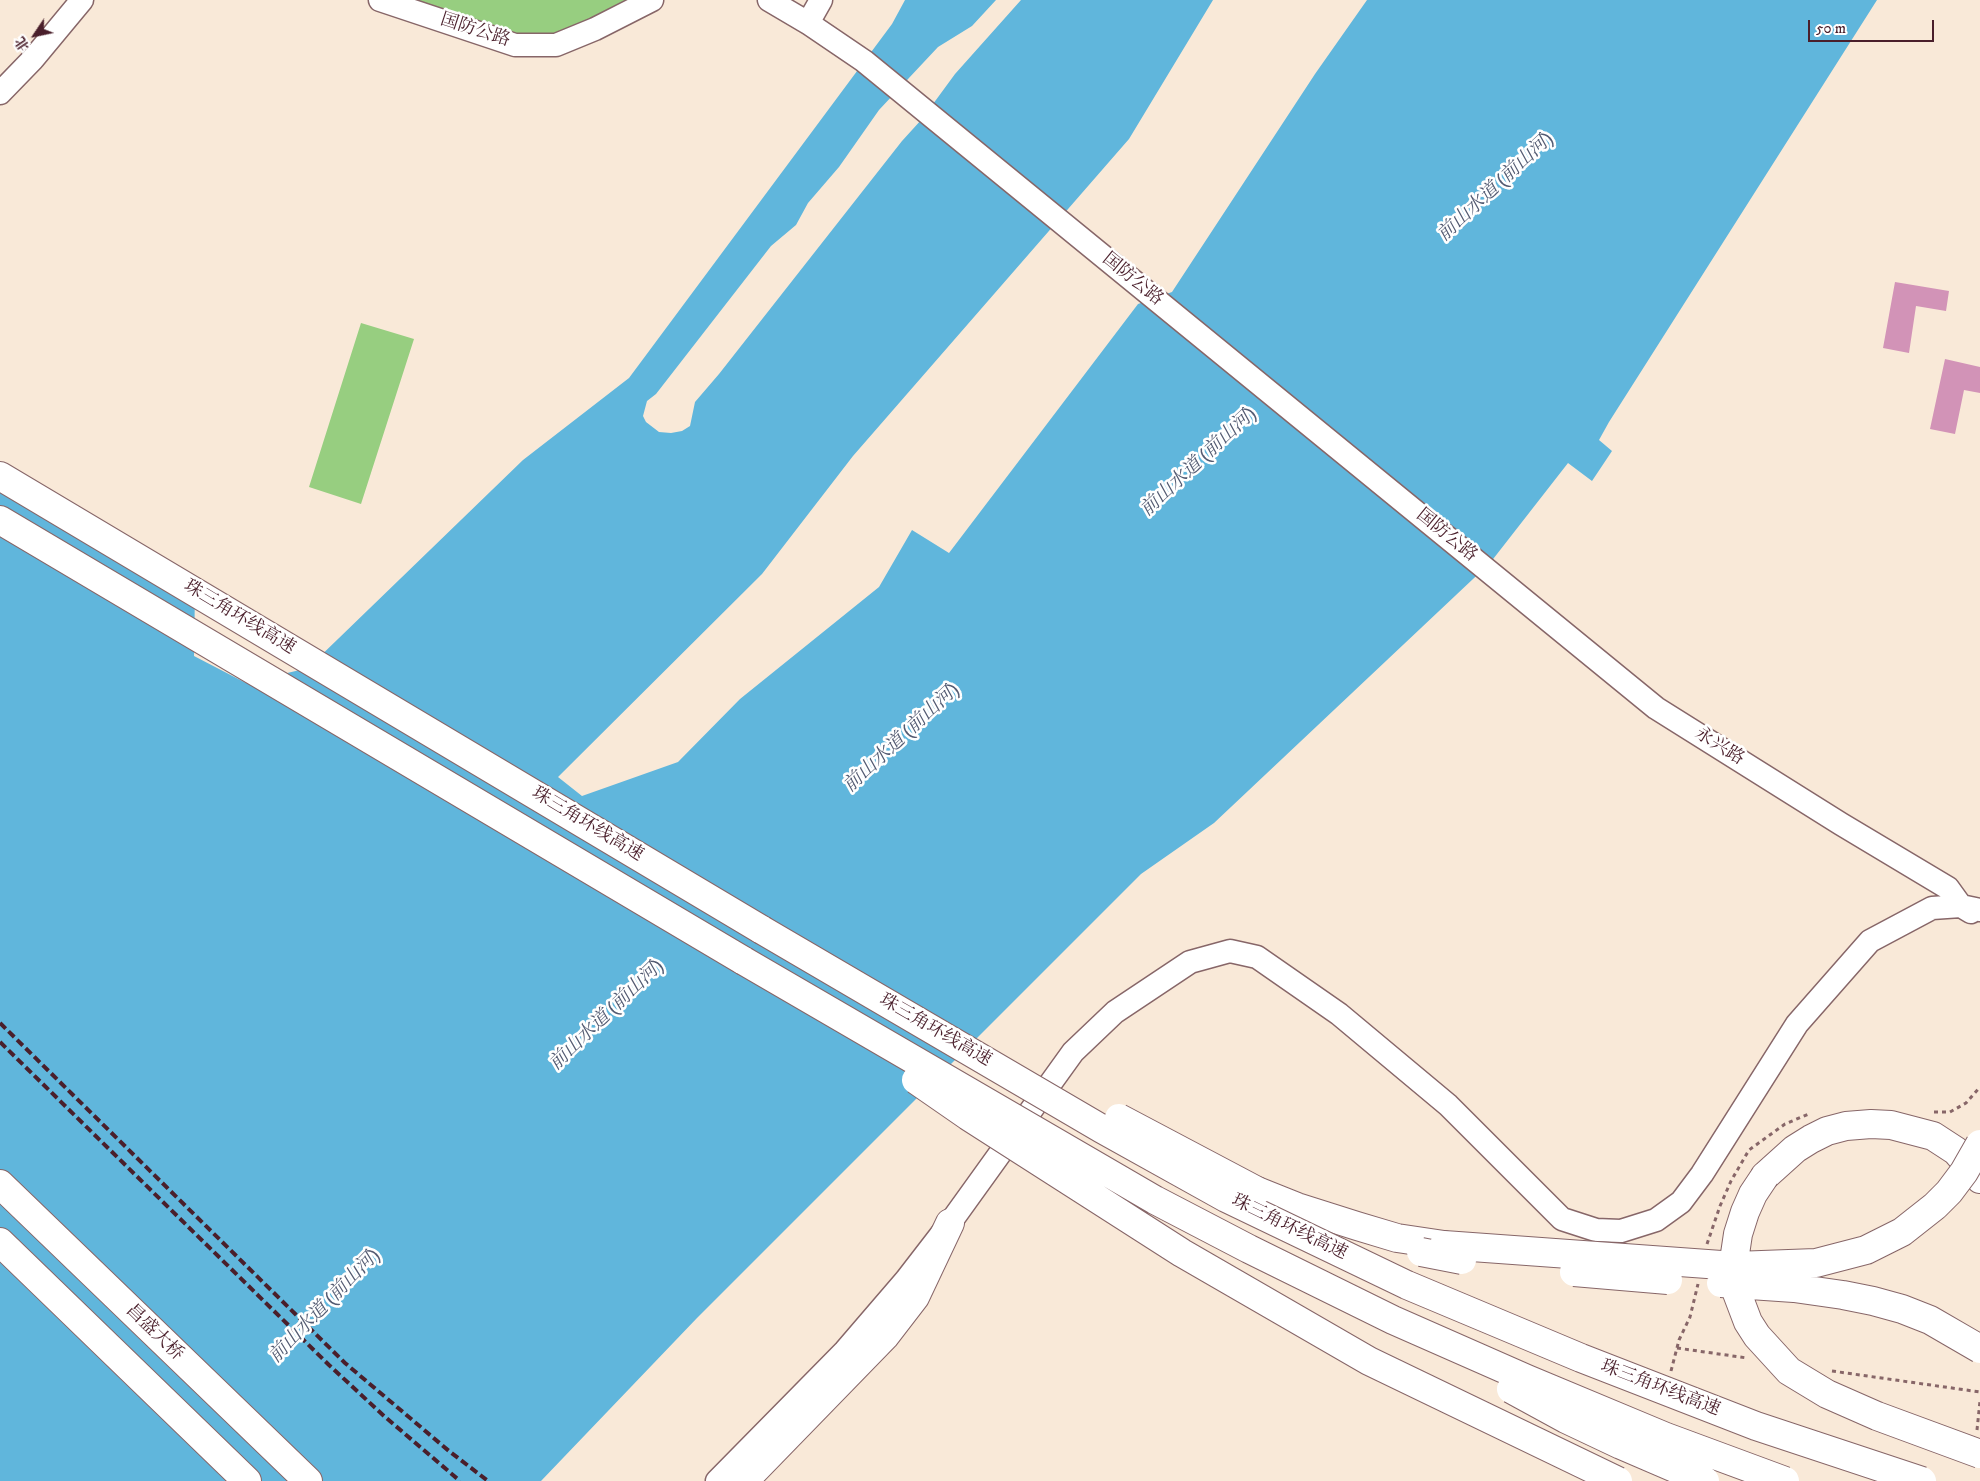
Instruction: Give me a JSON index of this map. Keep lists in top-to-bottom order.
{
  "streets": {
    "main road": ["珠三角环线高速", "昌盛大桥"],
    "street": ["国防公路", "永兴路"]
  },
  "crossings": [
    ["国防公路", "永兴路"]
  ],
  "water": ["前山水道 (前山河)"],
  "scale_bar": "50 m",
  "north": "bottom left"
}
